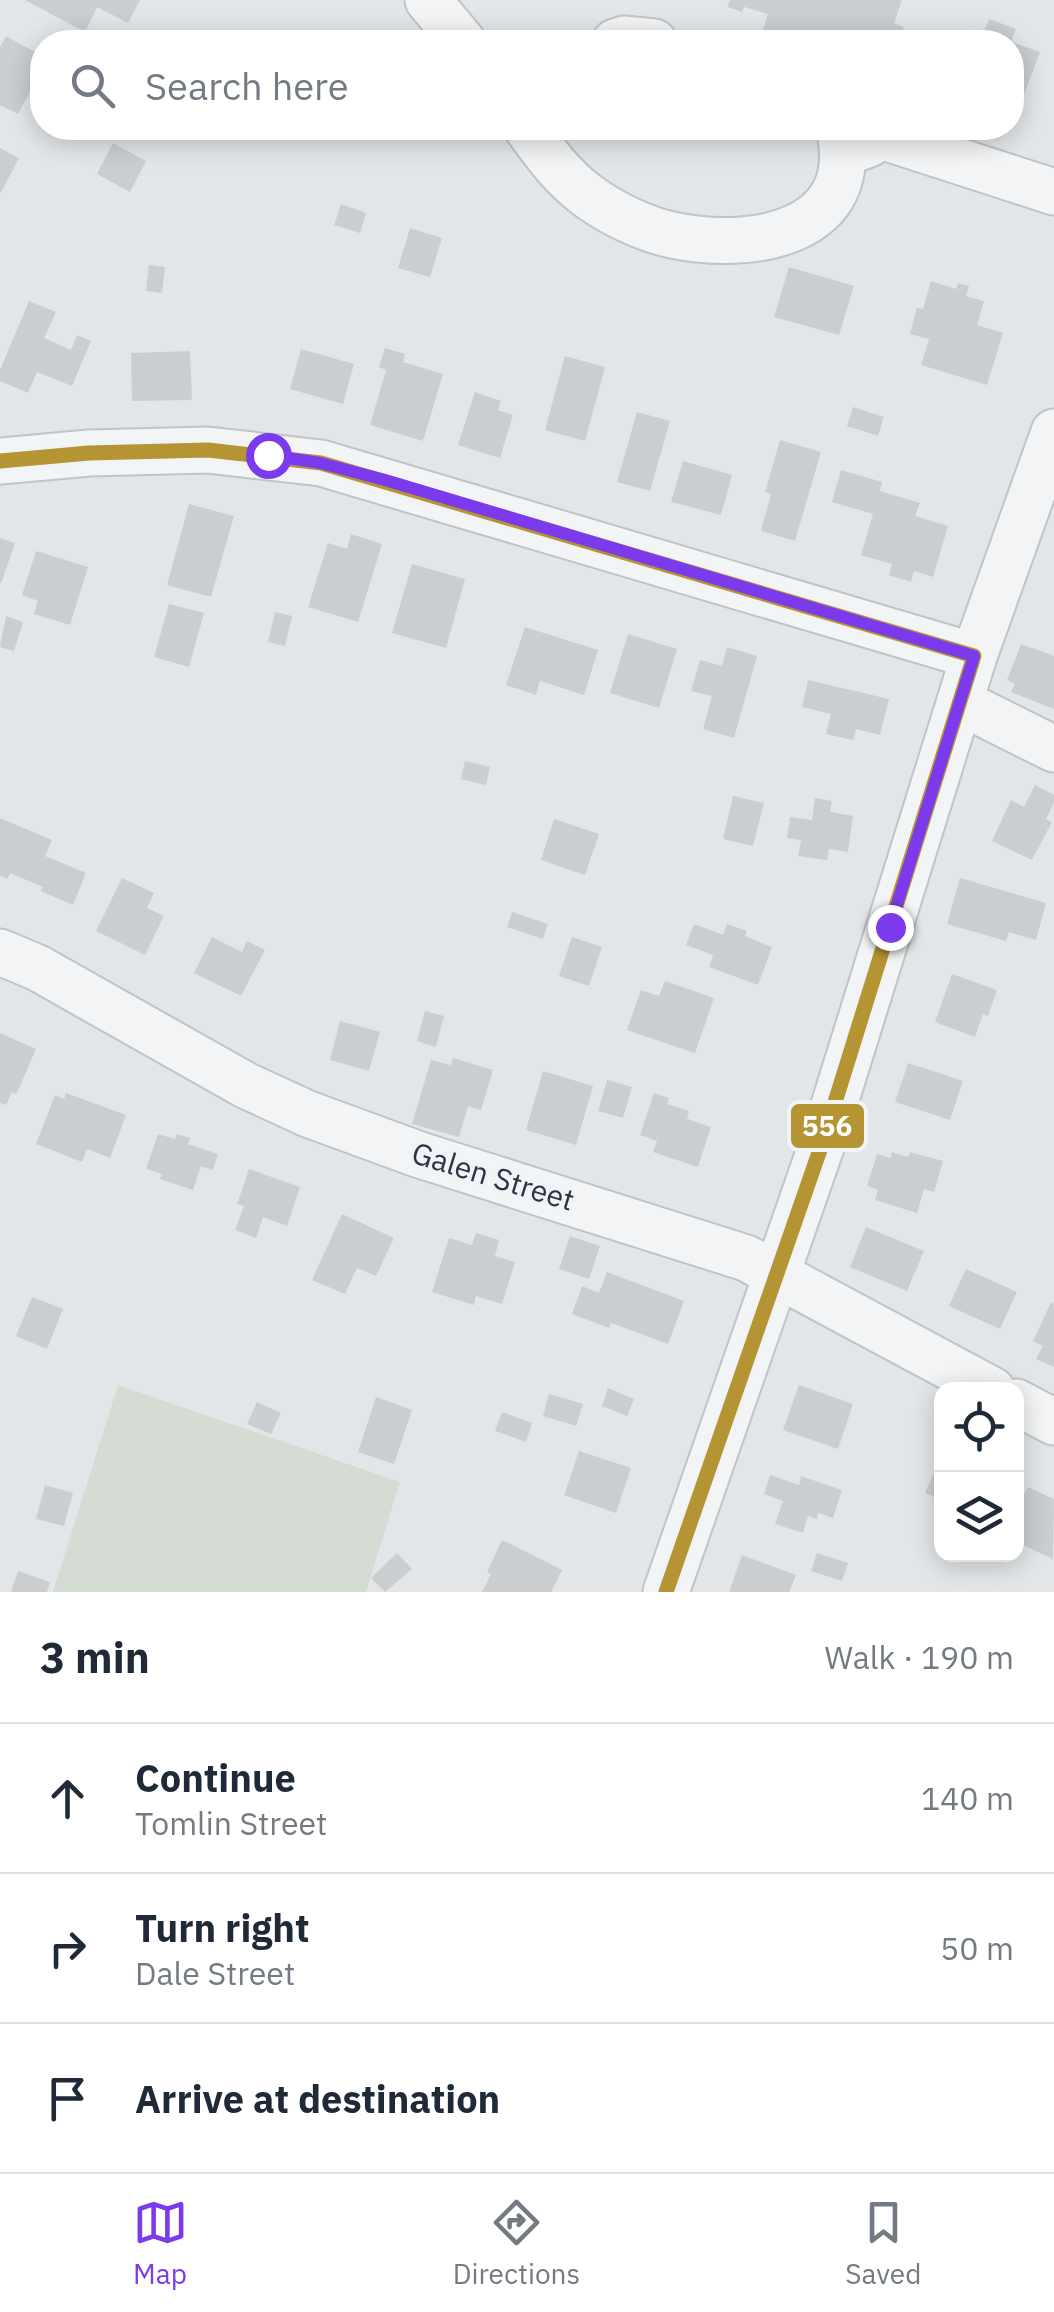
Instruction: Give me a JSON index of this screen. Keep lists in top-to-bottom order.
{
  "streets": {
    "street": ["Galen Street"]
  },
  "lines": ["transit line 556"],
  "page": {
    "search": "Search here",
    "heading": ["3 min", "Walk · 190 m"],
    "list": [
      ["Continue", "Tomlin Street", "140 m"],
      ["Turn right", "Dale Street", "50 m"],
      "Arrive at destination"
    ],
    "nav": ["Map", "Directions", "Saved"]
  }
}
